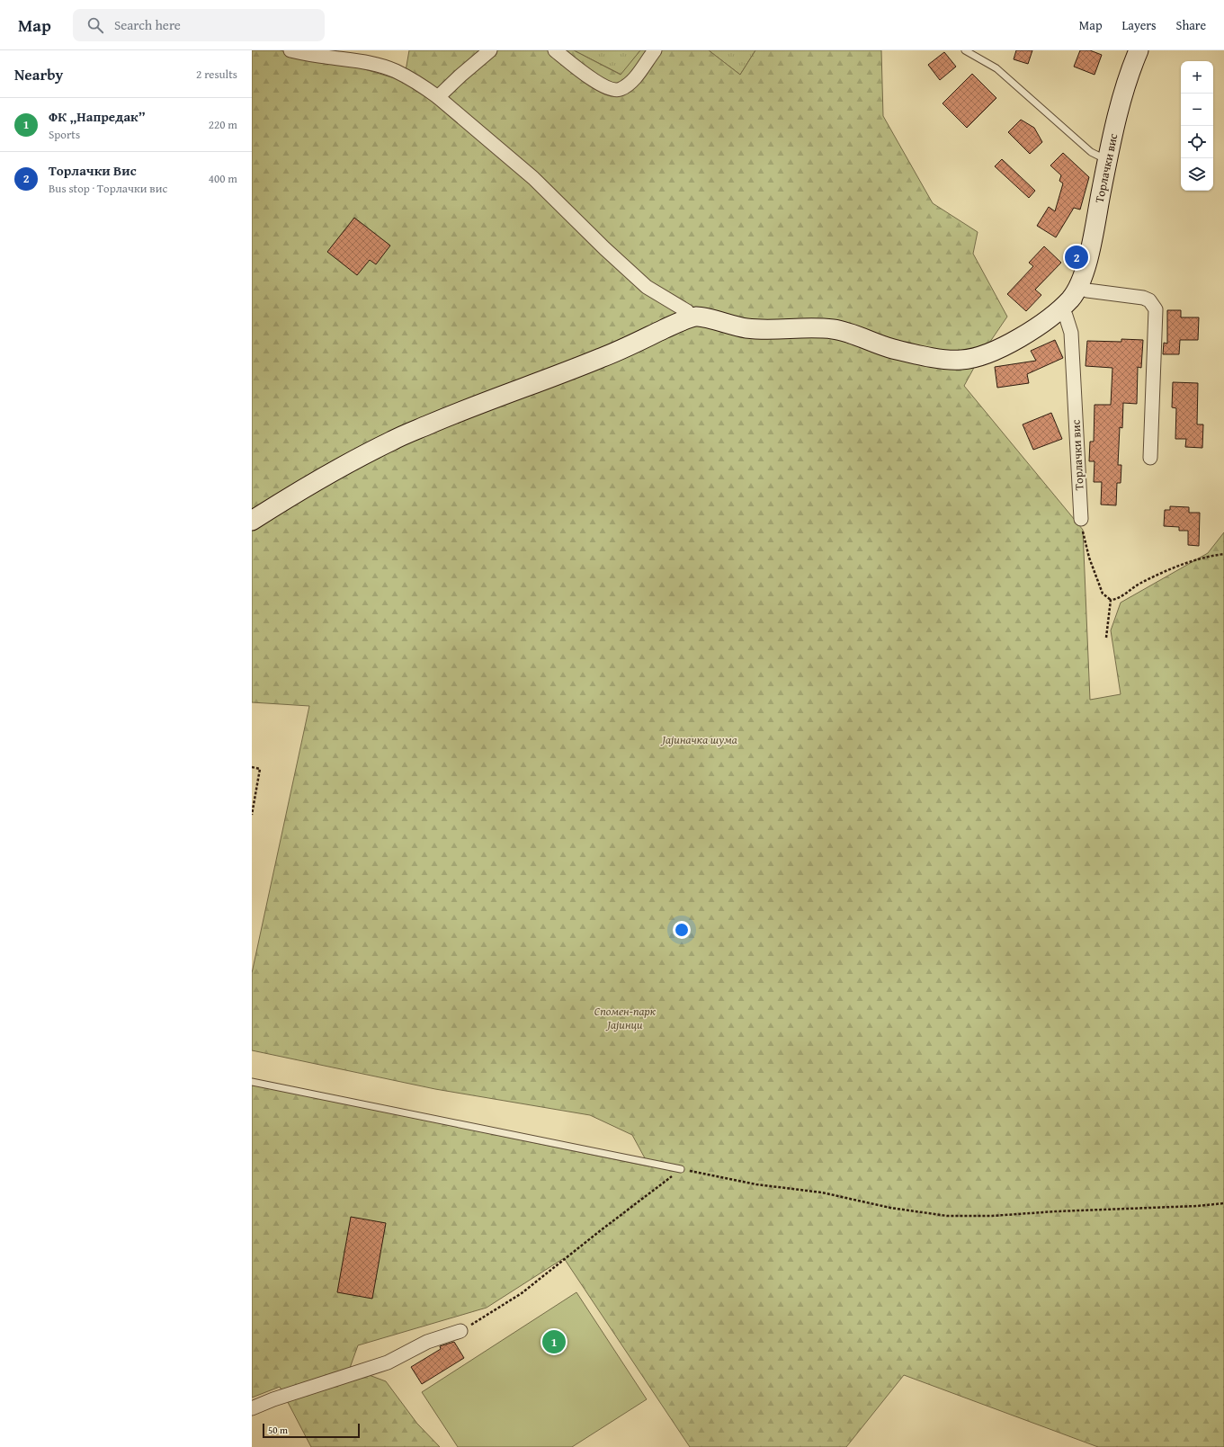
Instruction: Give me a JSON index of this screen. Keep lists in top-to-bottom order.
{
  "streets": {
    "street": ["Торлачки вис"]
  },
  "parks": ["Јајиначка шума", "Спомен-парк Јајинци"],
  "scale_bar": "50 m",
  "page": {
    "header": "Map",
    "search": "Search here",
    "nav": ["Map", "Layers", "Share"],
    "heading": ["Nearby", "2 results"],
    "map_buttons": ["+", "−"],
    "list": [
      {
        "mark": "1",
        "name": "ФК „Напредак”",
        "note": "Sports",
        "value": "220 m"
      },
      {
        "mark": "2",
        "name": "Торлачки Вис",
        "note": "Bus stop · Торлачки вис",
        "value": "400 m"
      }
    ],
    "pins": ["2", "1"],
    "scale": "50 m"
  }
}
